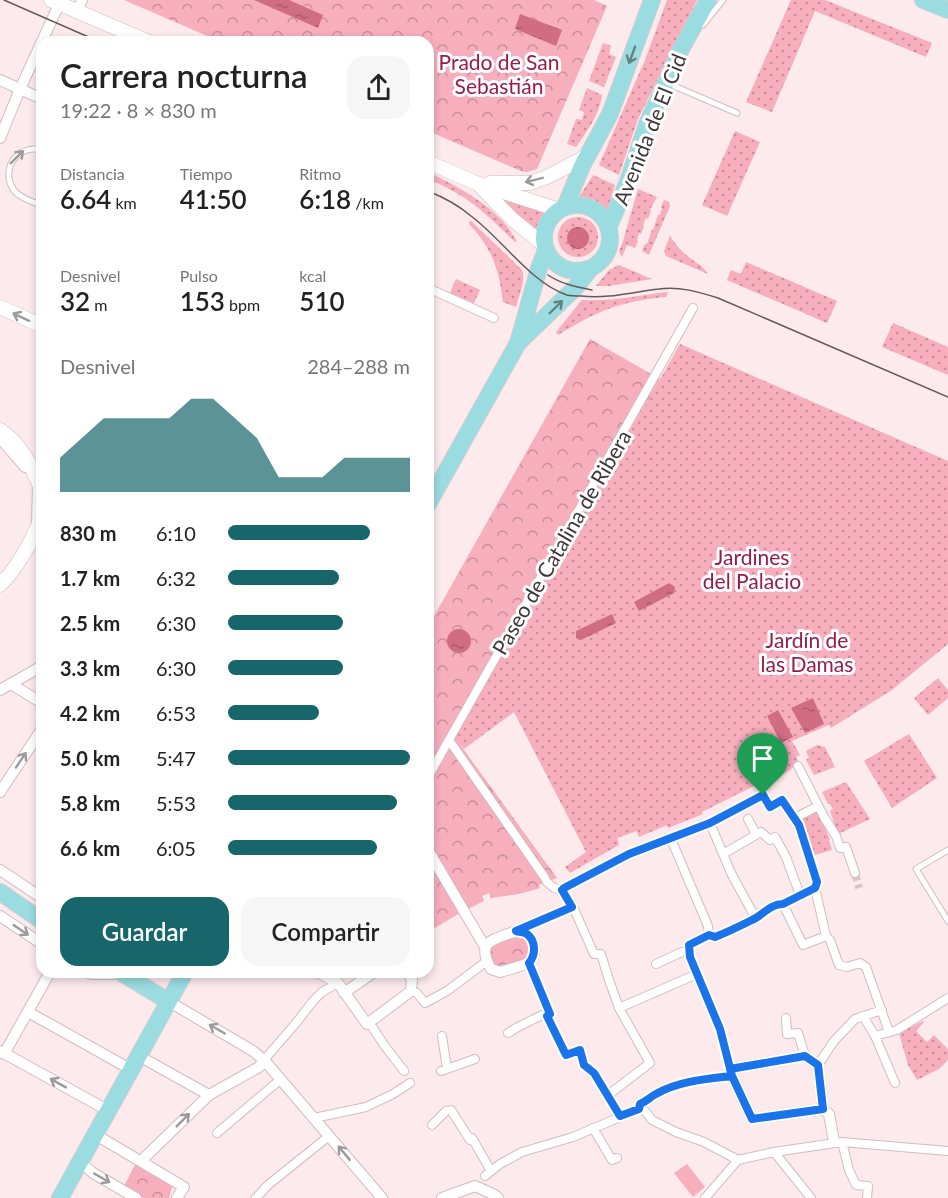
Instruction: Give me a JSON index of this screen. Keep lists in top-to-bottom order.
{
  "streets": {
    "main road": ["Avenida de El Cid"],
    "street": ["Paseo de Catalina de Ribera"]
  },
  "parks": ["Prado de San Sebastián", "Jardines del Palacio", "Jardín de las Damas"],
  "page": {
    "heading": ["Carrera nocturna", "19:22 · 8 × 830 m"],
    "stats": [
      ["Distancia", "6.64 km"],
      ["Tiempo", "41:50"],
      ["Ritmo", "6:18 /km"],
      ["Desnivel", "32 m"],
      ["Pulso", "153 bpm"],
      ["kcal", "510"]
    ],
    "chart": ["Desnivel", "284–288 m"],
    "list": [
      {
        "name": "830 m",
        "note": "6:10"
      },
      {
        "name": "1.7 km",
        "note": "6:32"
      },
      {
        "name": "2.5 km",
        "note": "6:30"
      },
      {
        "name": "3.3 km",
        "note": "6:30"
      },
      {
        "name": "4.2 km",
        "note": "6:53"
      },
      {
        "name": "5.0 km",
        "note": "5:47"
      },
      {
        "name": "5.8 km",
        "note": "5:53"
      },
      {
        "name": "6.6 km",
        "note": "6:05"
      }
    ],
    "buttons": ["Guardar", "Compartir"]
  }
}
